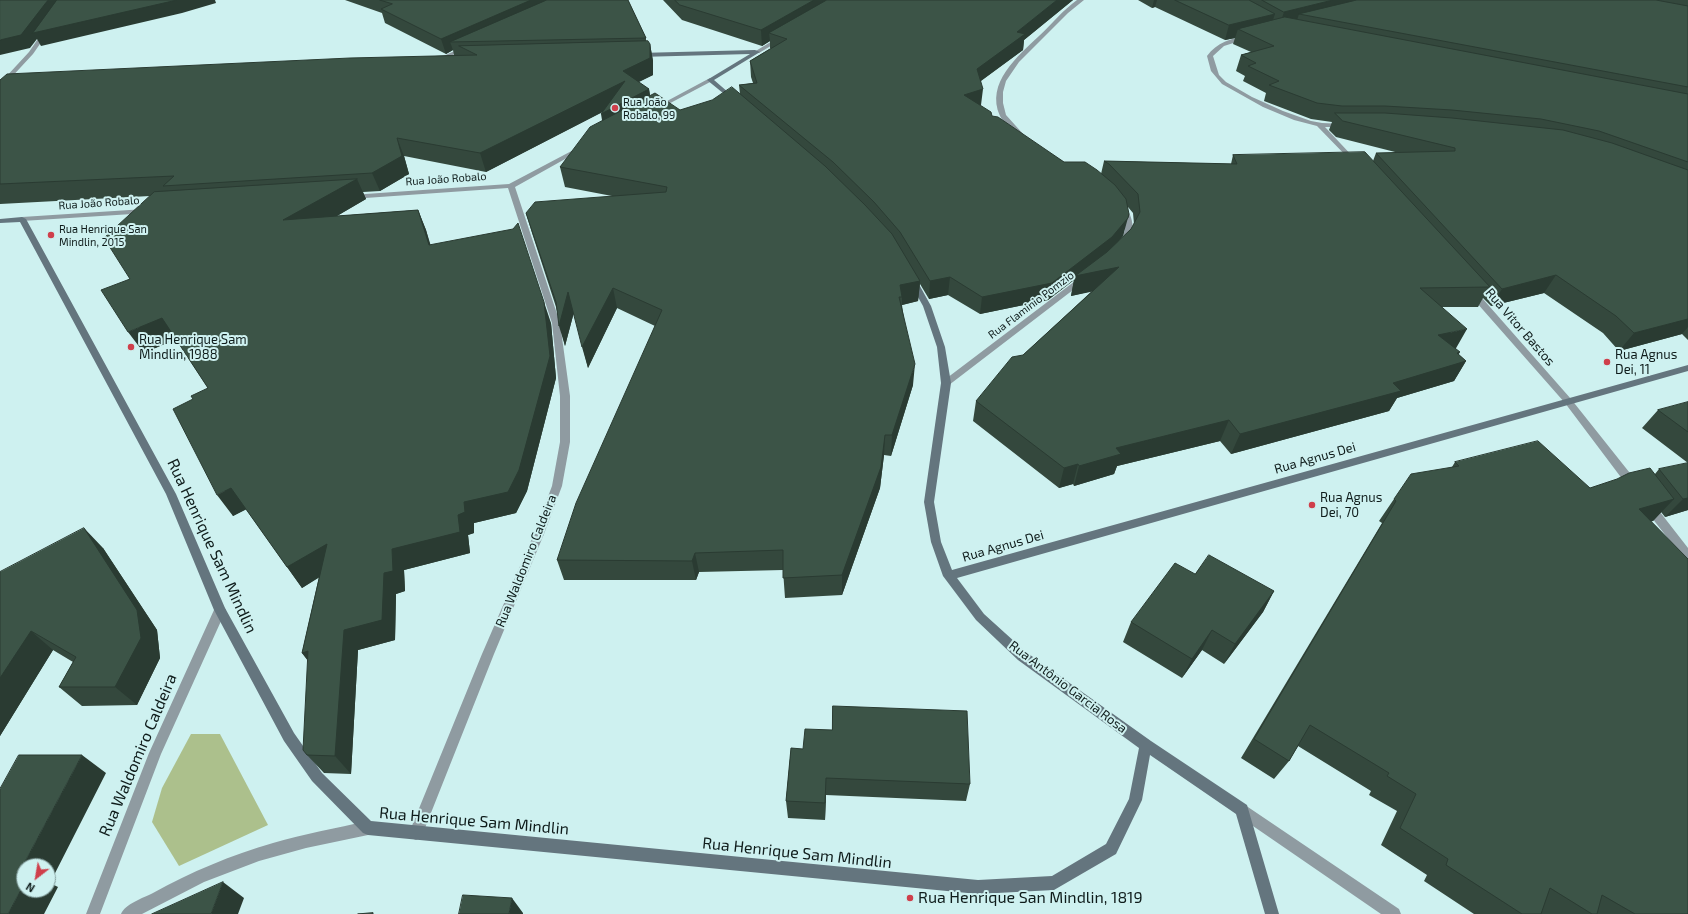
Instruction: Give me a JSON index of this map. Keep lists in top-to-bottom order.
{
  "streets": {
    "street": [
      "Rua João Robalo",
      "Rua Flaminio Pomzio",
      "Rua Vitor Bastos",
      "Rua Agnus Dei",
      "Rua Henrique Sam Mindlin",
      "Rua Waldomiro Caldeira",
      "Rua Antônio Garcia Rosa"
    ]
  },
  "crossings": [
    ["Rua João Robalo", "Rua Henrique Sam Mindlin"],
    ["Rua João Robalo", "Rua Waldomiro Caldeira"],
    ["Rua Flaminio Pomzio", "Rua Antônio Garcia Rosa"],
    ["Rua Vitor Bastos", "Rua Agnus Dei"],
    ["Rua Agnus Dei", "Rua Antônio Garcia Rosa"],
    ["Rua Henrique Sam Mindlin", "Rua Waldomiro Caldeira"],
    ["Rua Henrique Sam Mindlin", "Rua Antônio Garcia Rosa"]
  ],
  "places": [
    "Rua João Robalo, 99",
    "Rua Henrique San Mindlin, 2015",
    "Rua Henrique Sam Mindlin, 1988",
    "Rua Agnus Dei, 11",
    "Rua Agnus Dei, 70",
    "Rua Henrique San Mindlin, 1819"
  ],
  "north": "bottom left"
}
